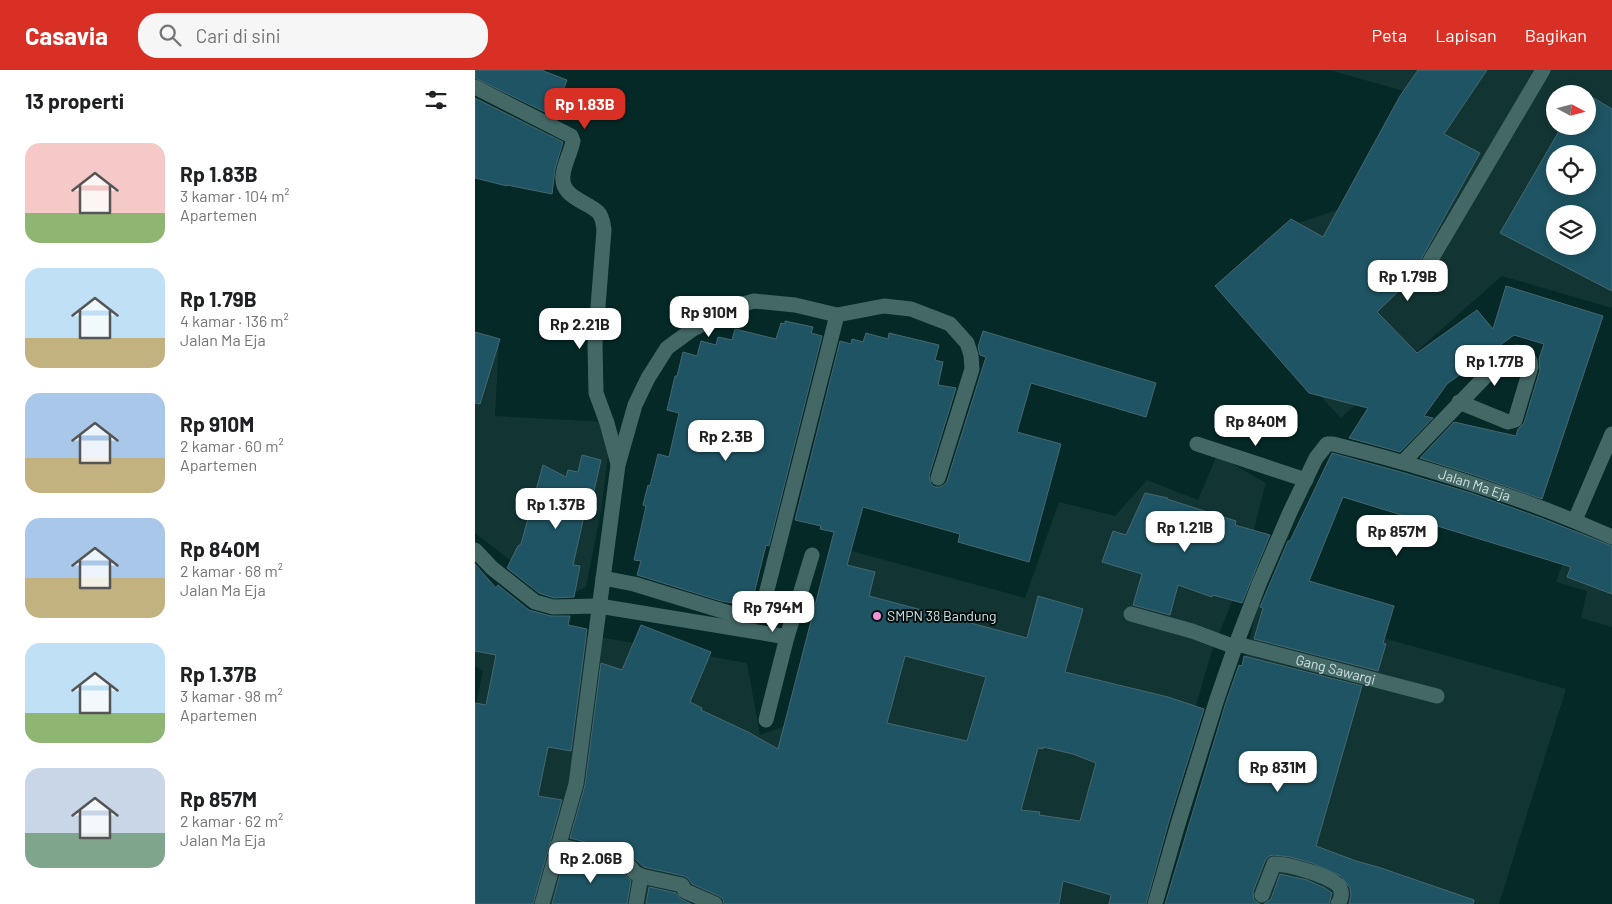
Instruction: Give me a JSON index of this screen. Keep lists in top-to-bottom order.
{
  "streets": {
    "street": ["Jalan Ma Eja", "Gang Sawargi"]
  },
  "places": ["SMPN 38 Bandung"],
  "north": "right",
  "page": {
    "header": "Casavia",
    "search": "Cari di sini",
    "nav": ["Peta", "Lapisan", "Bagikan"],
    "heading": "13 properti",
    "price": [
      "Rp 1.83B",
      "Rp 1.79B",
      "Rp 910M",
      "Rp 2.21B",
      "Rp 1.77B",
      "Rp 840M",
      "Rp 2.3B",
      "Rp 1.37B",
      "Rp 1.21B",
      "Rp 857M",
      "Rp 794M",
      "Rp 831M",
      "Rp 2.06B"
    ],
    "list": [
      {
        "name": "Rp 1.83B",
        "note": "3 kamar · 104 m² · Apartemen"
      },
      {
        "name": "Rp 1.79B",
        "note": "4 kamar · 136 m² · Jalan Ma Eja"
      },
      {
        "name": "Rp 910M",
        "note": "2 kamar · 60 m² · Apartemen"
      },
      {
        "name": "Rp 840M",
        "note": "2 kamar · 68 m² · Jalan Ma Eja"
      },
      {
        "name": "Rp 1.37B",
        "note": "3 kamar · 98 m² · Apartemen"
      },
      {
        "name": "Rp 857M",
        "note": "2 kamar · 62 m² · Jalan Ma Eja"
      }
    ]
  }
}
